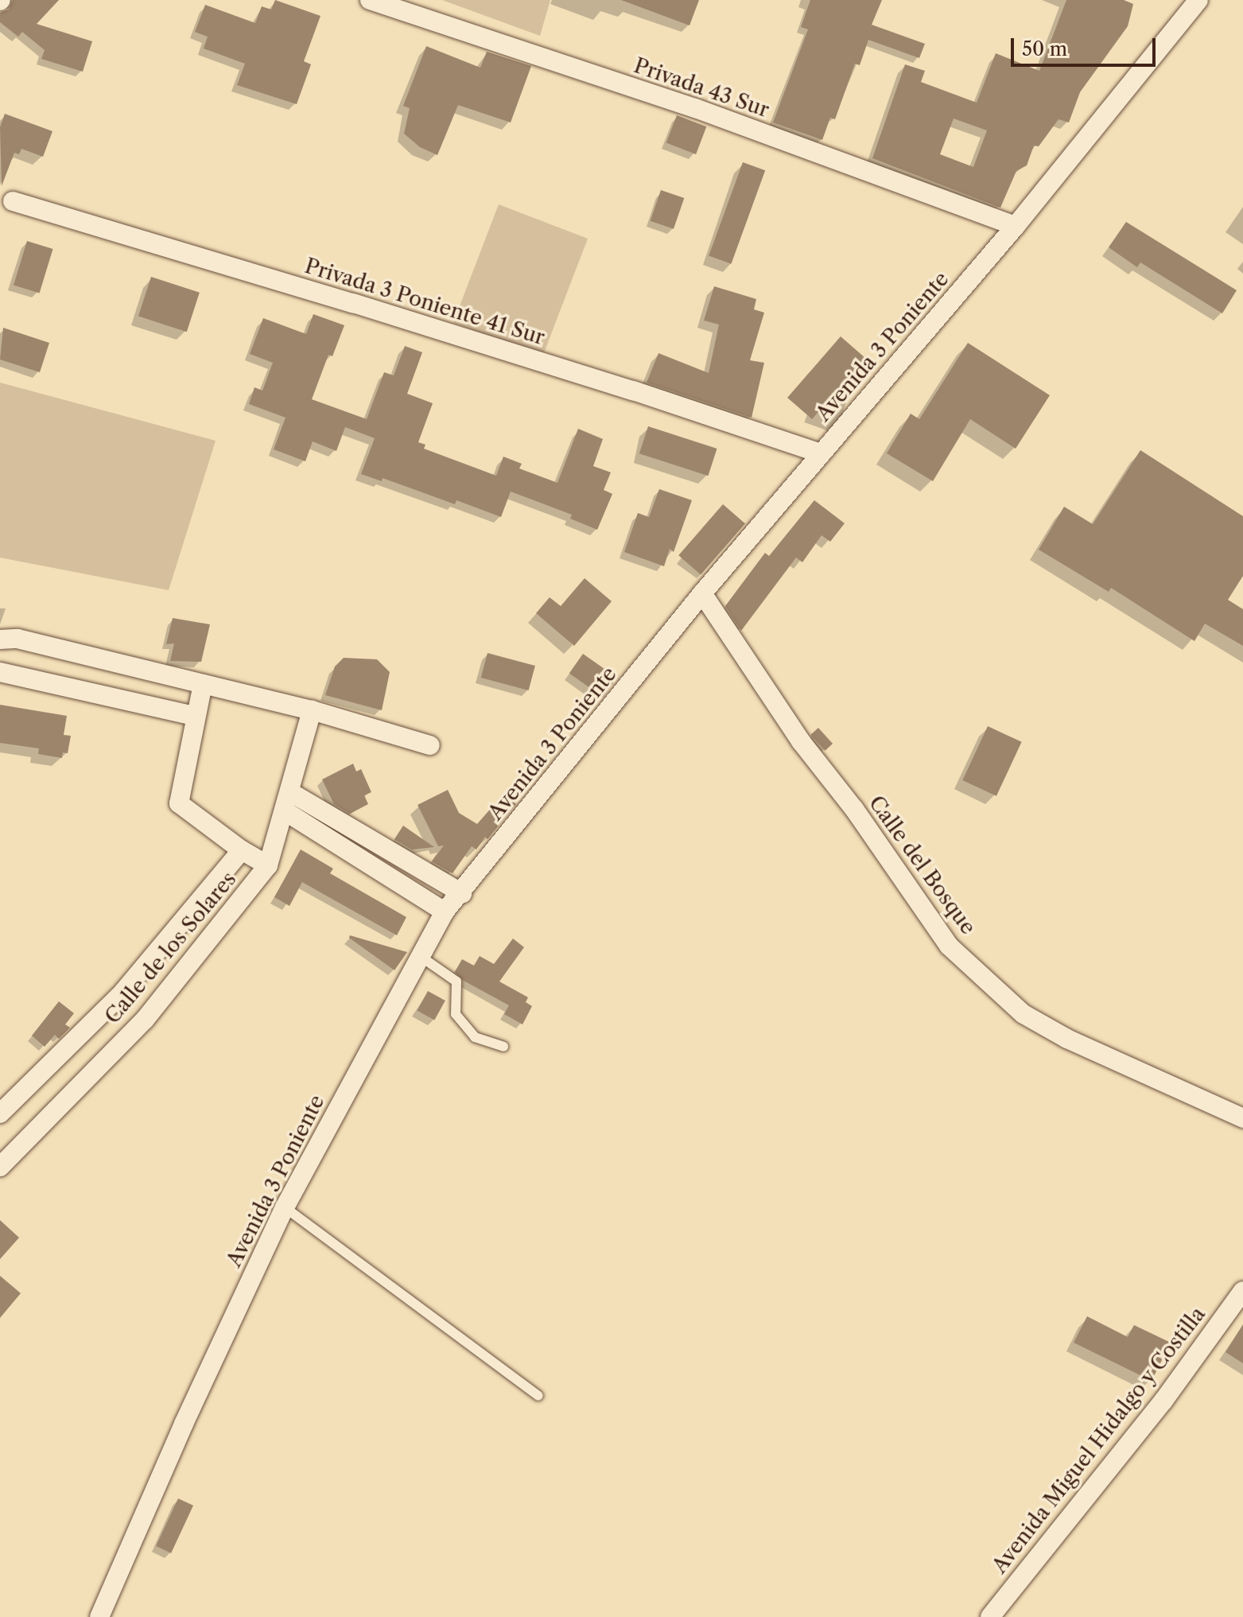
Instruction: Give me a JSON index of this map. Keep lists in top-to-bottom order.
{
  "streets": {
    "street": [
      "Privada 43 Sur",
      "Privada 3 Poniente 41 Sur",
      "Avenida 3 Poniente",
      "Calle del Bosque",
      "Calle de los Solares",
      "Avenida Miguel Hidalgo y Costilla"
    ]
  },
  "crossings": [
    ["Privada 43 Sur", "Avenida 3 Poniente"],
    ["Privada 3 Poniente 41 Sur", "Avenida 3 Poniente"],
    ["Avenida 3 Poniente", "Calle del Bosque"]
  ],
  "scale_bar": "50 m"
}
